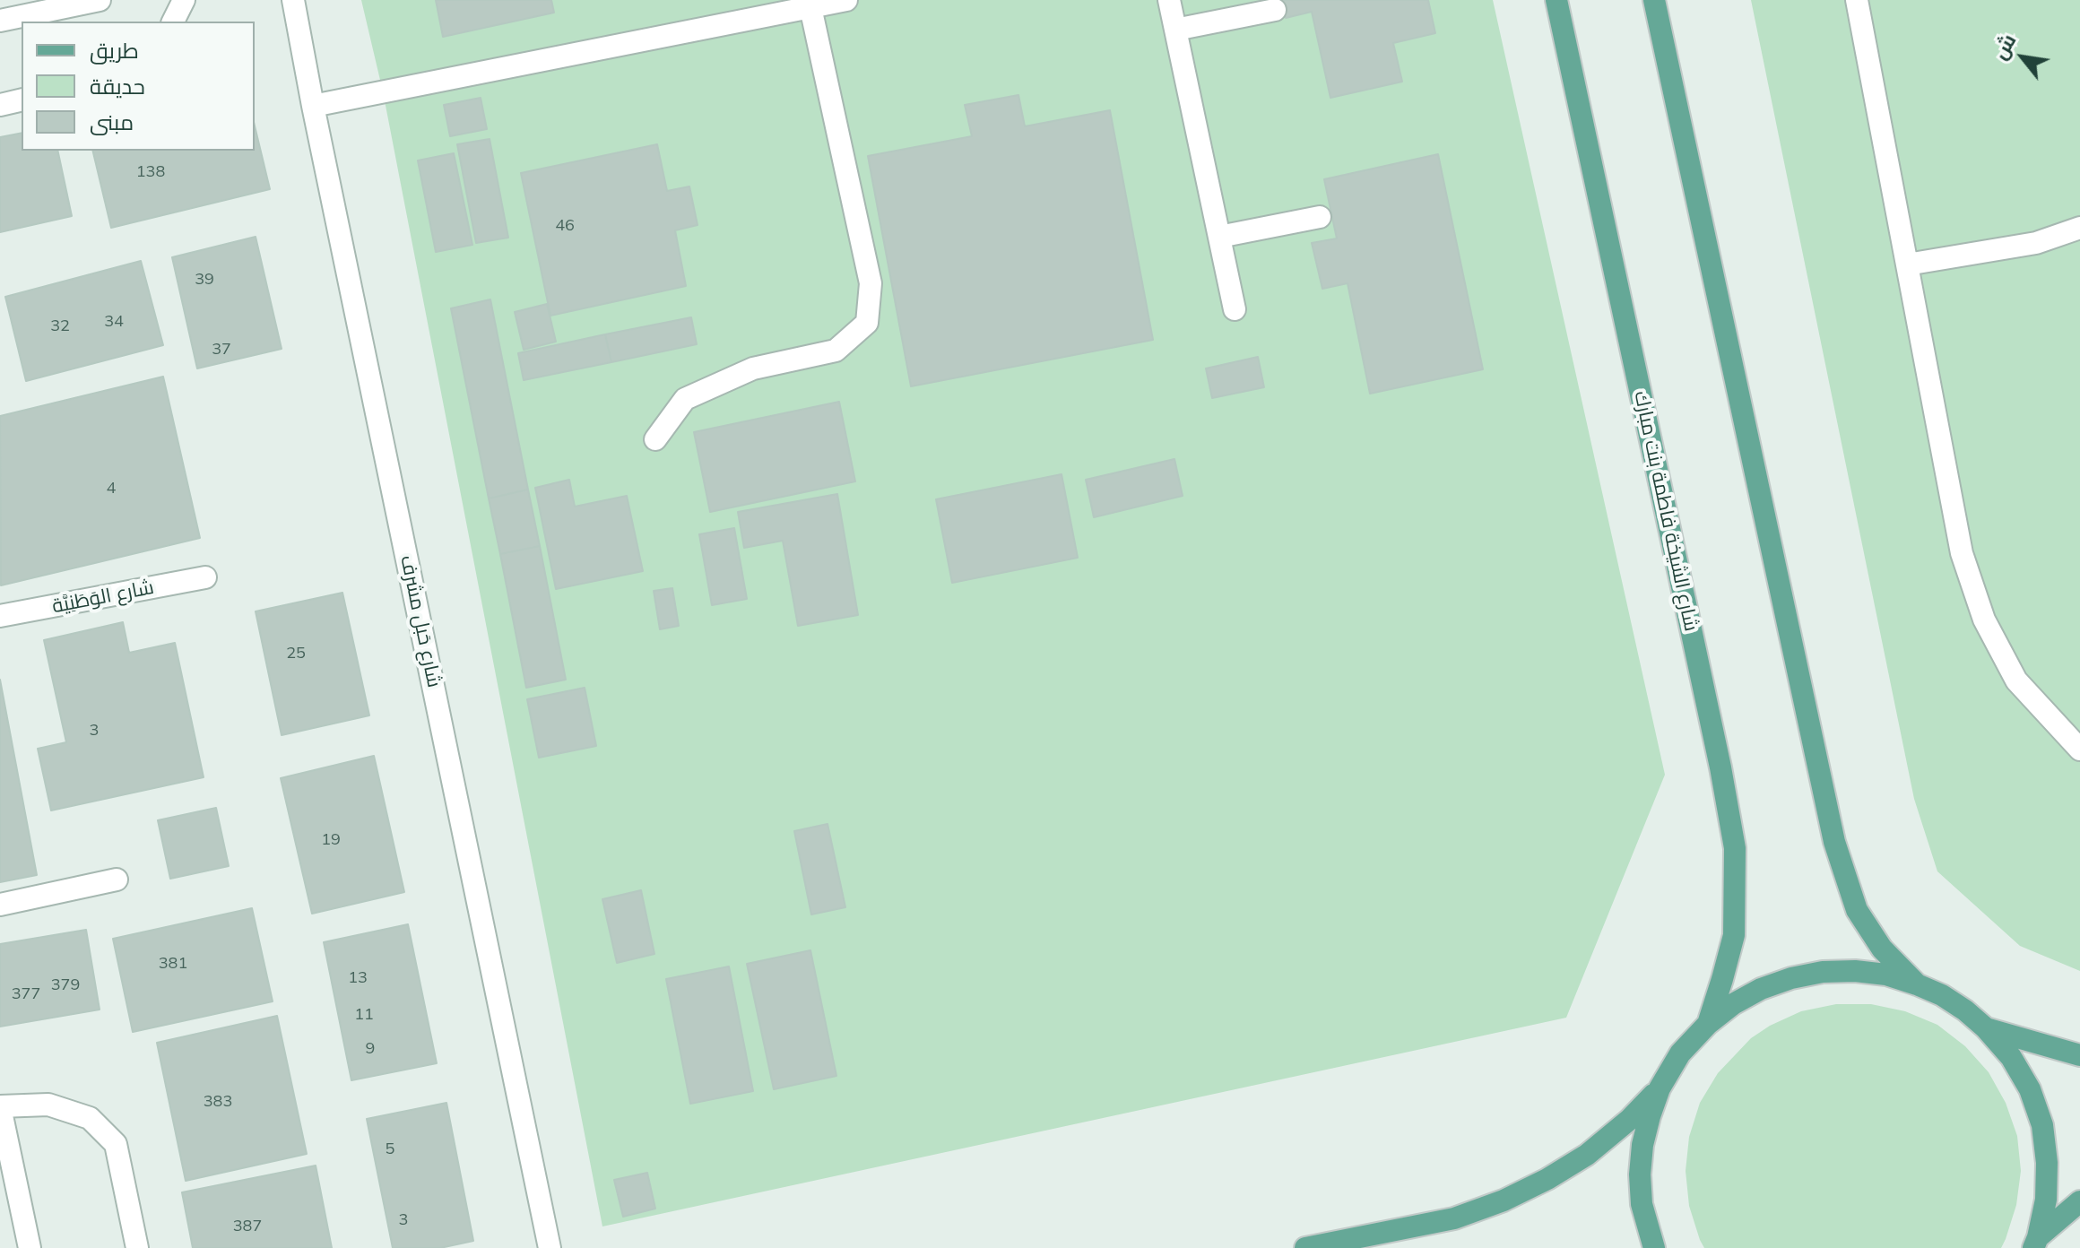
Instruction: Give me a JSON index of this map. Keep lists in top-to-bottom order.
{
  "streets": {
    "main road": ["شارع الشيخة فاطمة بنت مبارك"],
    "street": ["شارع الوَطَنِيَّة", "شارع حَبل مشرف"]
  },
  "house_numbers": [
    "138",
    "46",
    "39",
    "34",
    "32",
    "37",
    "4",
    "25",
    "3",
    "19",
    "381",
    "13",
    "379",
    "377",
    "11",
    "9",
    "383",
    "5",
    "3",
    "387"
  ],
  "legend": ["طريق", "حديقة", "مبنى"],
  "north": "top left"
}
